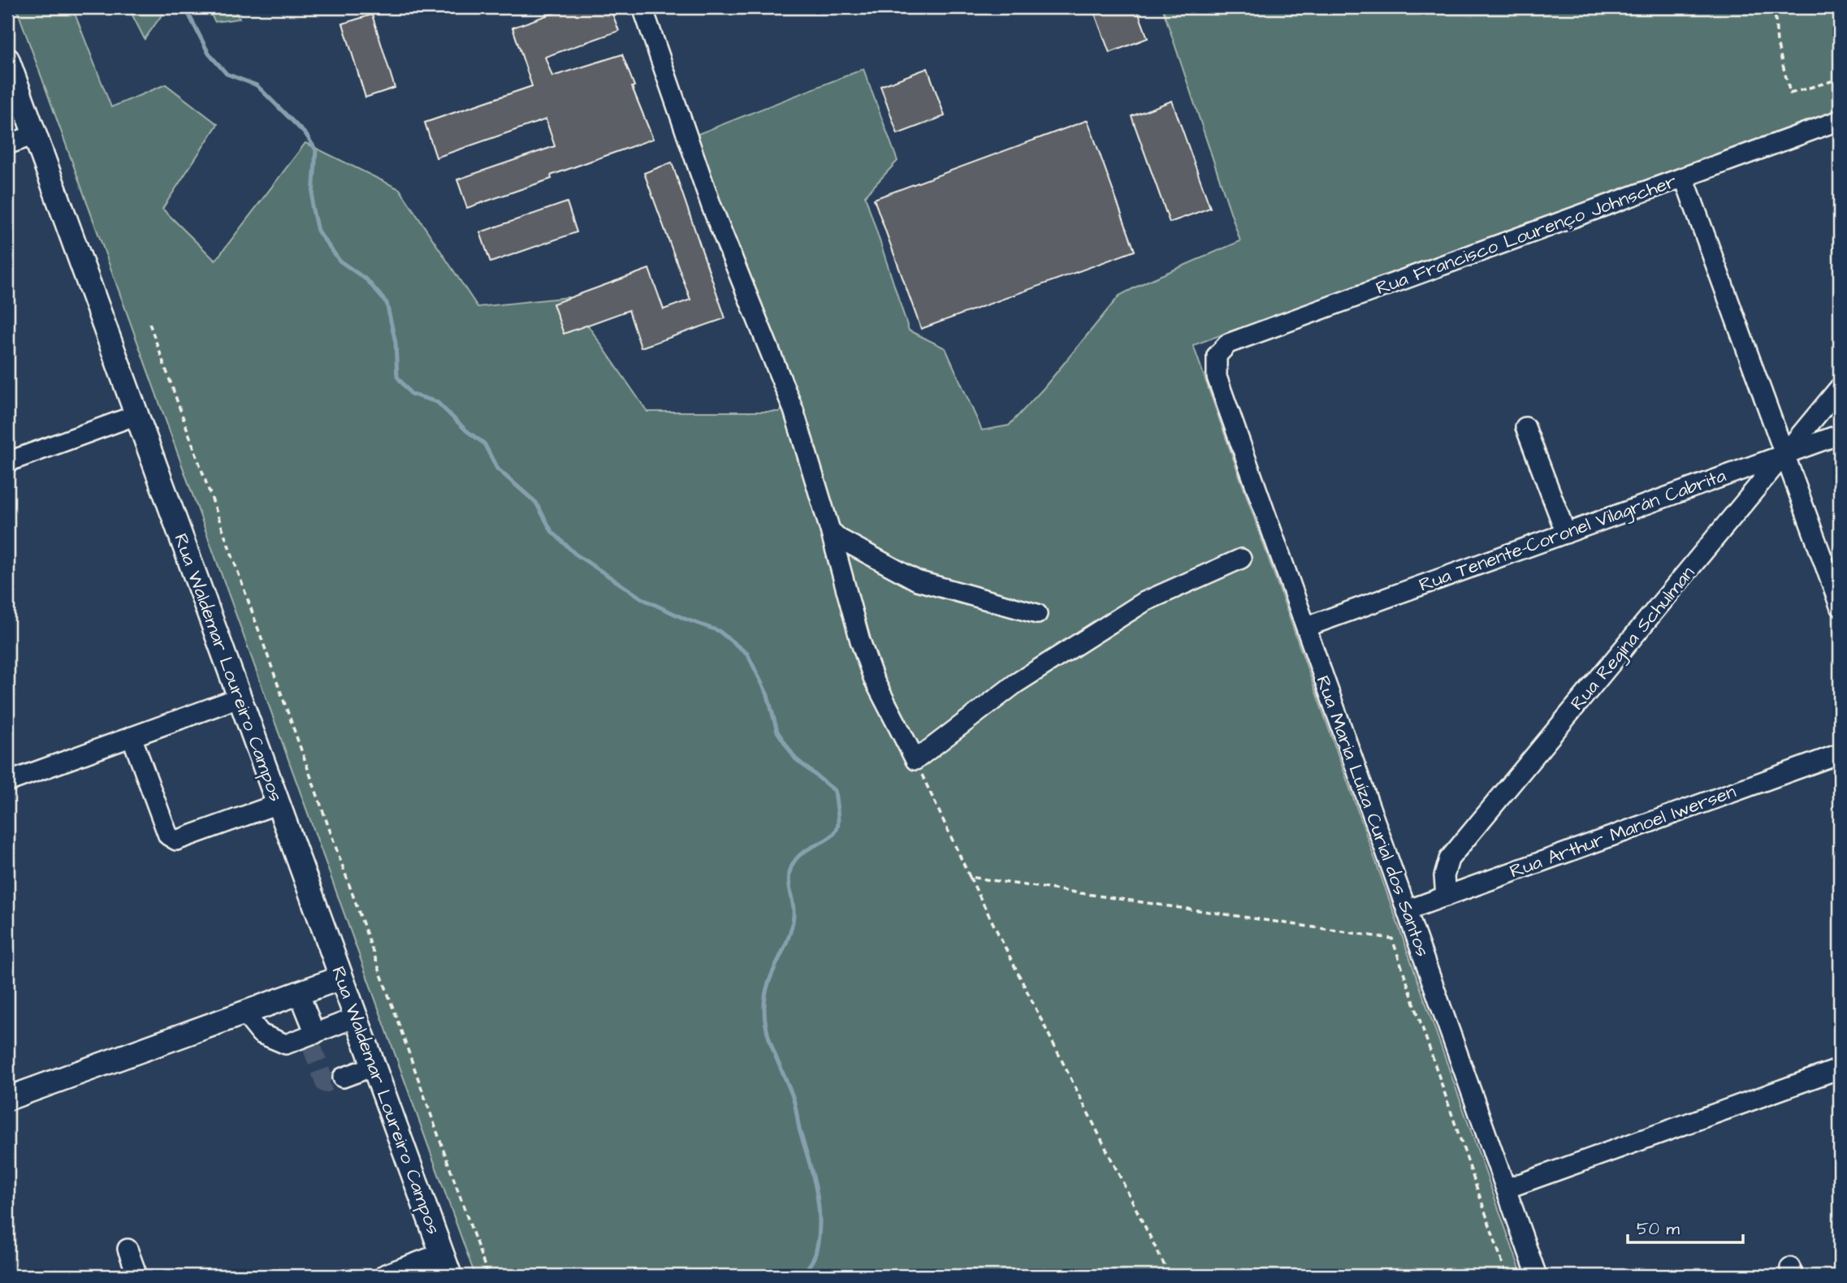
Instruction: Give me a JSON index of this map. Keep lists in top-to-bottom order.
{
  "streets": {
    "main road": ["Rua Waldemar Loureiro Campos"],
    "street": [
      "Rua Francisco Lourenço Johnscher",
      "Rua Tenente-Coronel Vilagrán Cabrita",
      "Rua Regina Schulman",
      "Rua Maria Luíza Curial dos Santos",
      "Rua Arthur Manoel Iwersen"
    ]
  },
  "crossings": [
    ["Rua Francisco Lourenço Johnscher", "Rua Maria Luíza Curial dos Santos"],
    ["Rua Tenente-Coronel Vilagrán Cabrita", "Rua Regina Schulman"],
    ["Rua Tenente-Coronel Vilagrán Cabrita", "Rua Maria Luíza Curial dos Santos"],
    ["Rua Regina Schulman", "Rua Arthur Manoel Iwersen"],
    ["Rua Maria Luíza Curial dos Santos", "Rua Arthur Manoel Iwersen"]
  ],
  "scale_bar": "50 m"
}
